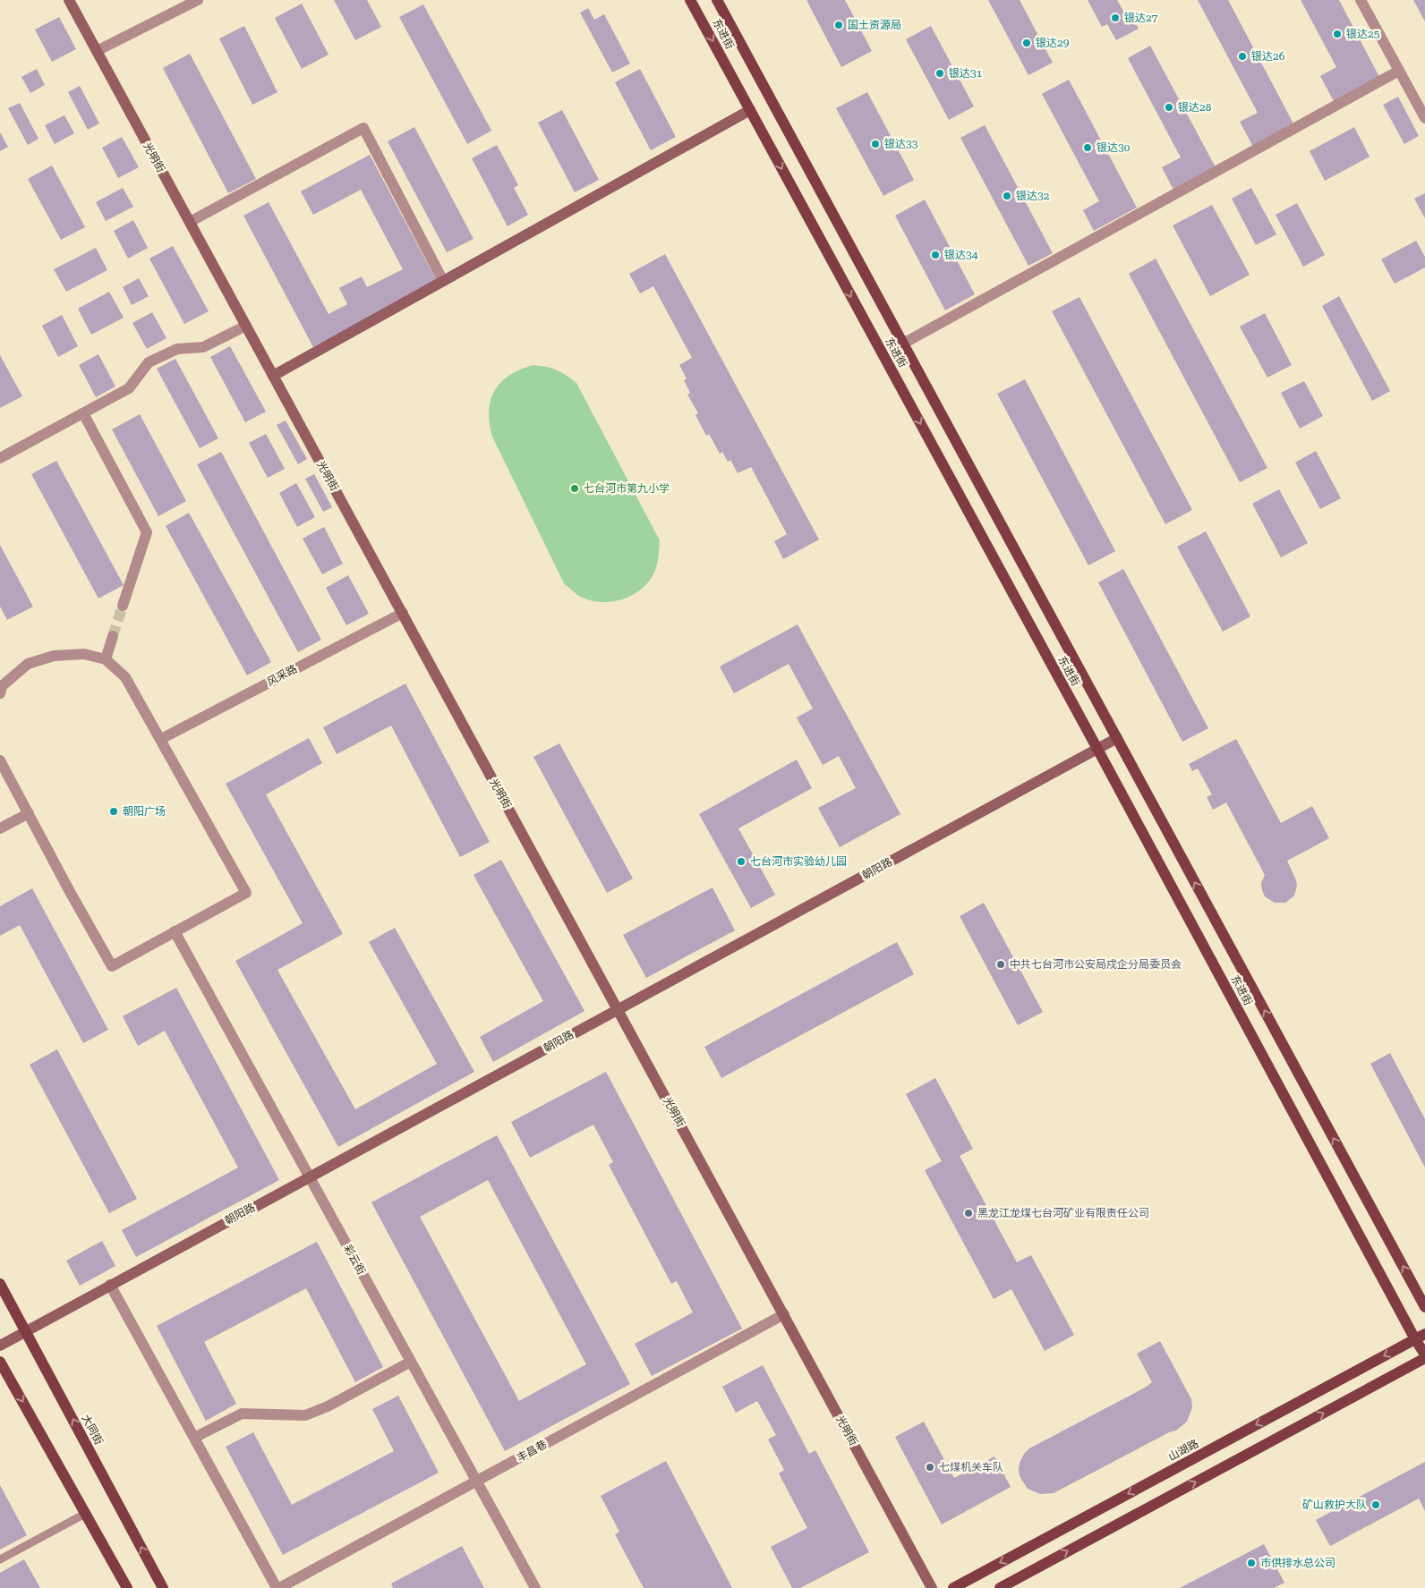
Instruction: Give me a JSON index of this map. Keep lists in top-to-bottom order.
{
  "streets": {
    "main road": ["东进街", "大同街", "山湖路"],
    "street": [
      "光明街",
      "风采路",
      "朝阳路",
      "彩云街",
      "丰昌巷"
    ]
  },
  "crossings": [
    ["东进街", "朝阳路"],
    ["东进街", "山湖路"],
    ["光明街", "风采路"],
    ["光明街", "朝阳路"],
    ["光明街", "丰昌巷"],
    ["朝阳路", "彩云街"],
    ["朝阳路", "大同街"],
    ["彩云街", "丰昌巷"]
  ],
  "places": [
    "银达27",
    "国土资源局",
    "银达25",
    "银达29",
    "银达26",
    "银达31",
    "银达28",
    "银达33",
    "银达30",
    "银达32",
    "银达34",
    "七台河市第九小学",
    "朝阳广场",
    "七台河市实验幼儿园",
    "中共七台河市公安局戍企分局委员会",
    "黑龙江龙煤七台河矿业有限责任公司",
    "七煤机关车队",
    "矿山救护大队",
    "市供排水总公司"
  ]
}
